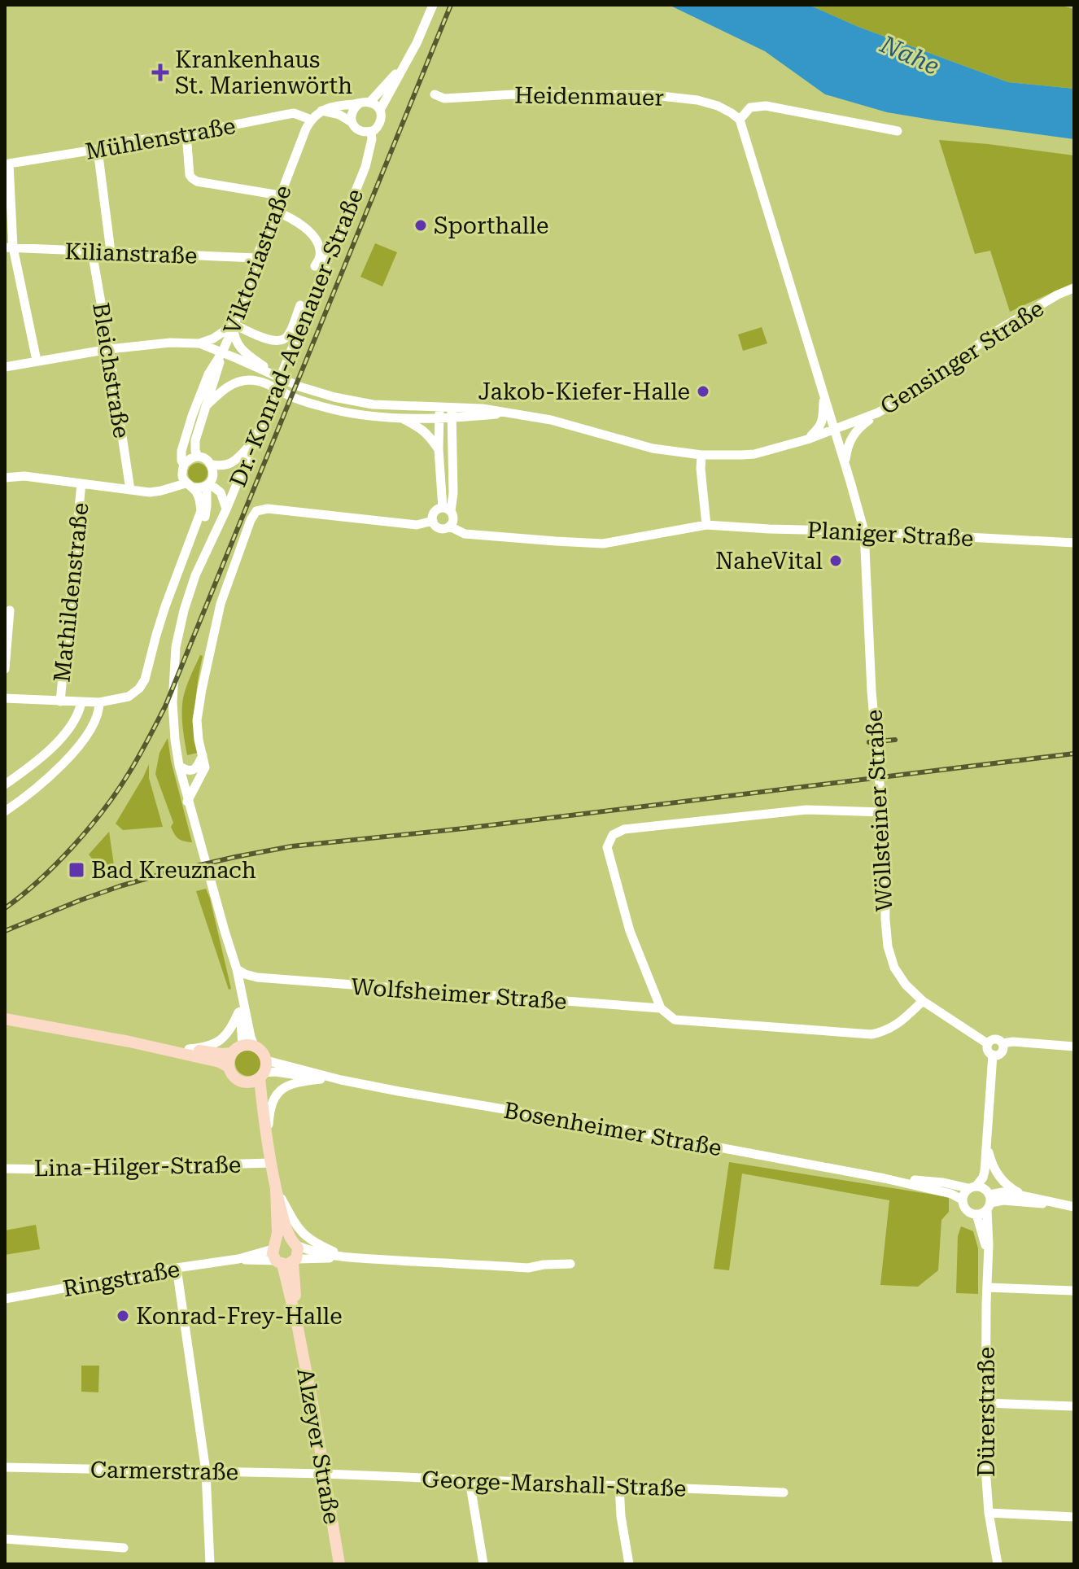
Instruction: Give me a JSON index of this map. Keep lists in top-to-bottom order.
{
  "streets": {
    "main road": ["Alzeyer Straße"],
    "street": [
      "Heidenmauer",
      "Mühlenstraße",
      "Kilianstraße",
      "Viktoriastraße",
      "Dr.-Konrad-Adenauer-Straße",
      "Gensinger Straße",
      "Bleichstraße",
      "Planiger Straße",
      "Mathildenstraße",
      "Wöllsteiner Straße",
      "Wolfsheimer Straße",
      "Bosenheimer Straße",
      "Lina-Hilger-Straße",
      "Ringstraße",
      "Dürerstraße",
      "Carmerstraße",
      "George-Marshall-Straße"
    ]
  },
  "crossings": [
    ["Mühlenstraße", "Kilianstraße"],
    ["Mühlenstraße", "Viktoriastraße"],
    ["Kilianstraße", "Viktoriastraße"],
    ["Kilianstraße", "Bleichstraße"],
    ["Viktoriastraße", "Dr.-Konrad-Adenauer-Straße"],
    ["Viktoriastraße", "Gensinger Straße"],
    ["Viktoriastraße", "Bleichstraße"],
    ["Planiger Straße", "Wöllsteiner Straße"],
    ["Wöllsteiner Straße", "Wolfsheimer Straße"],
    ["Bosenheimer Straße", "Dürerstraße"],
    ["Bosenheimer Straße", "Alzeyer Straße"],
    ["Lina-Hilger-Straße", "Alzeyer Straße"],
    ["Ringstraße", "Alzeyer Straße"],
    ["Alzeyer Straße", "Carmerstraße"],
    ["Alzeyer Straße", "George-Marshall-Straße"],
    ["Carmerstraße", "George-Marshall-Straße"]
  ],
  "water": ["Nahe"],
  "places": {
    "health": ["Krankenhaus St. Marienwörth"],
    "other": [
      "Sporthalle",
      "Jakob-Kiefer-Halle",
      "NaheVital",
      "Konrad-Frey-Halle"
    ],
    "transit": ["Bad Kreuznach"]
  }
}
